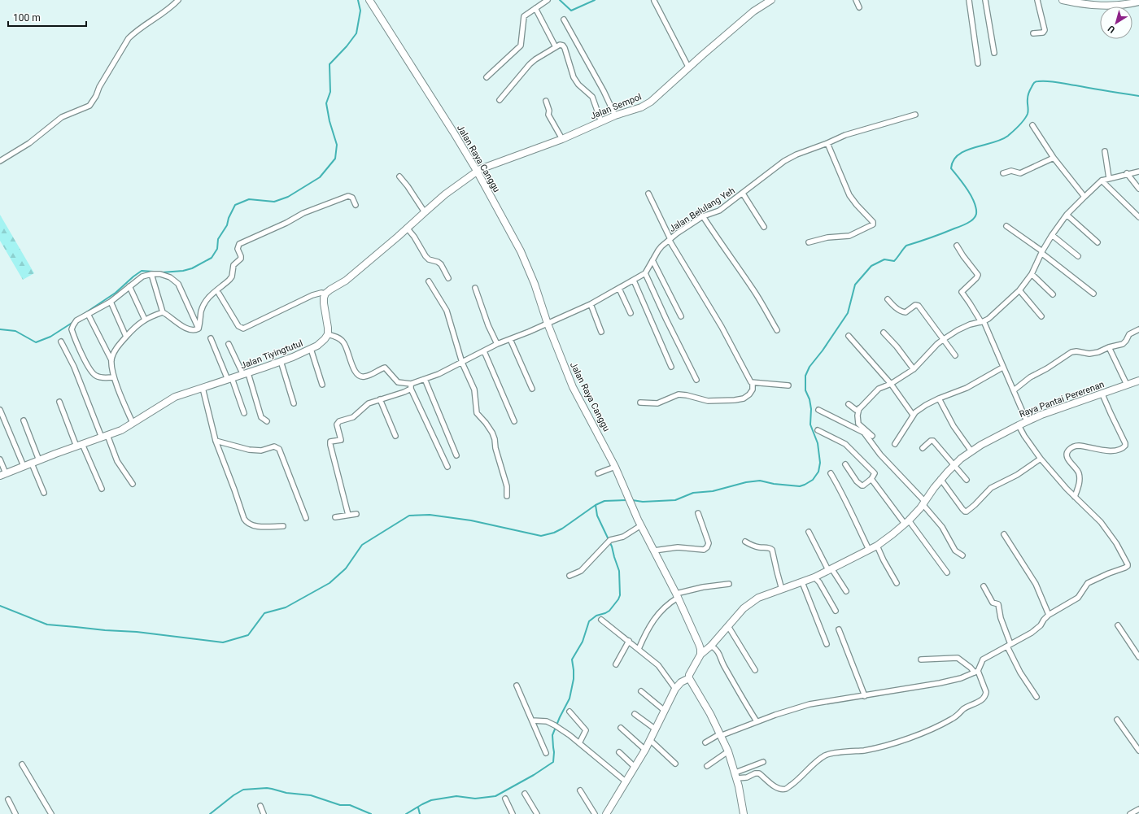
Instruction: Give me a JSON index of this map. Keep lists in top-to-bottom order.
{
  "streets": {
    "street": [
      "Jalan Sempol",
      "Jalan Raya Canggu",
      "Jalan Belulang Yeh",
      "Jalan Tiyingtutul",
      "Raya Pantai Pererenan"
    ]
  },
  "crossings": [
    ["Jalan Sempol", "Jalan Raya Canggu"],
    ["Jalan Raya Canggu", "Jalan Belulang Yeh"],
    ["Jalan Raya Canggu", "Raya Pantai Pererenan"]
  ],
  "scale_bar": "100 m",
  "north": "bottom left"
}
